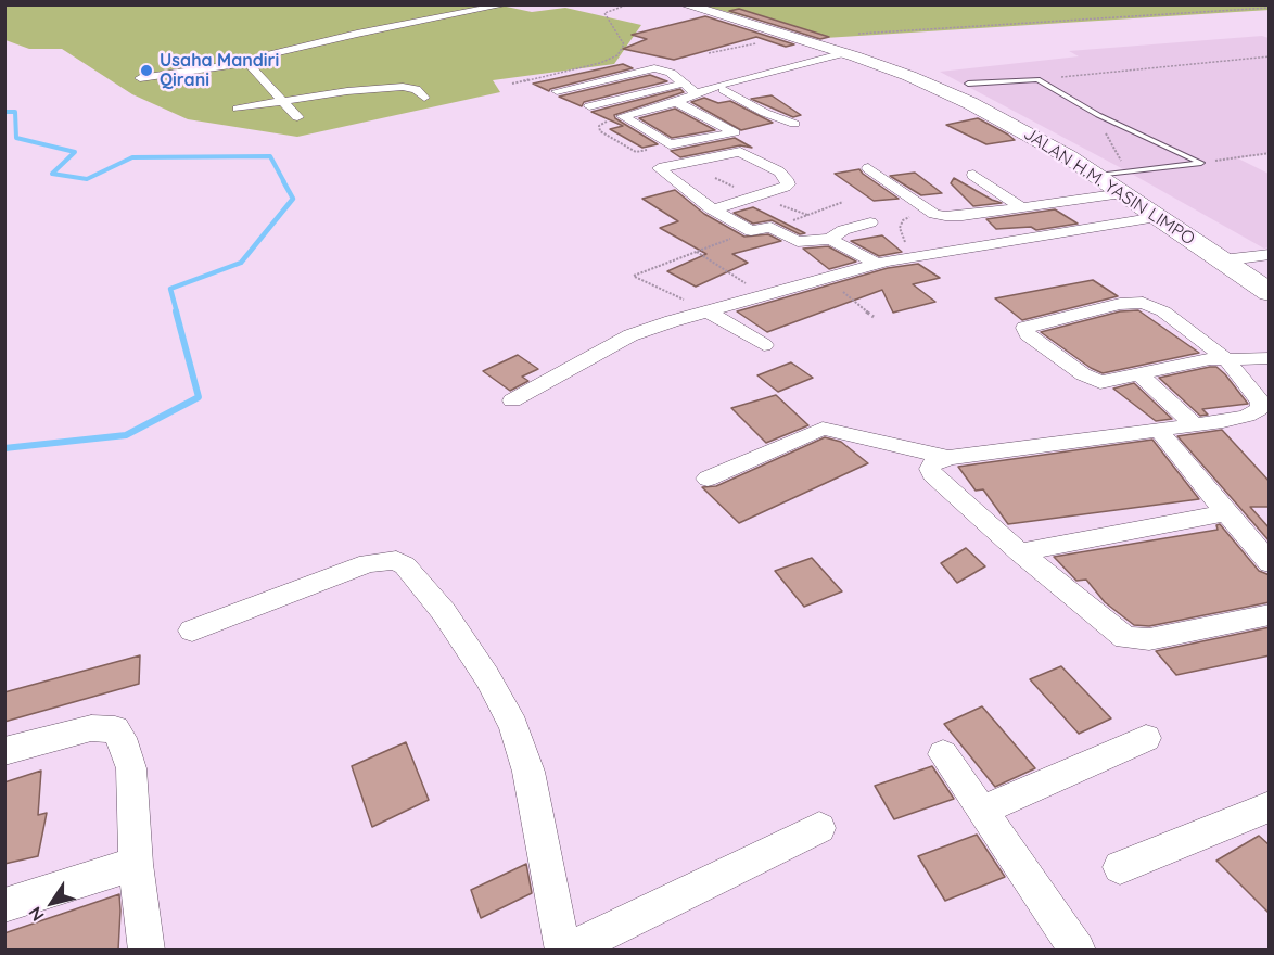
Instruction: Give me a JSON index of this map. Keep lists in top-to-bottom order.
{
  "streets": {
    "main road": ["JALAN H.M. YASIN LIMPO"]
  },
  "places": ["Usaha Mandiri Qirani"],
  "north": "bottom left"
}
